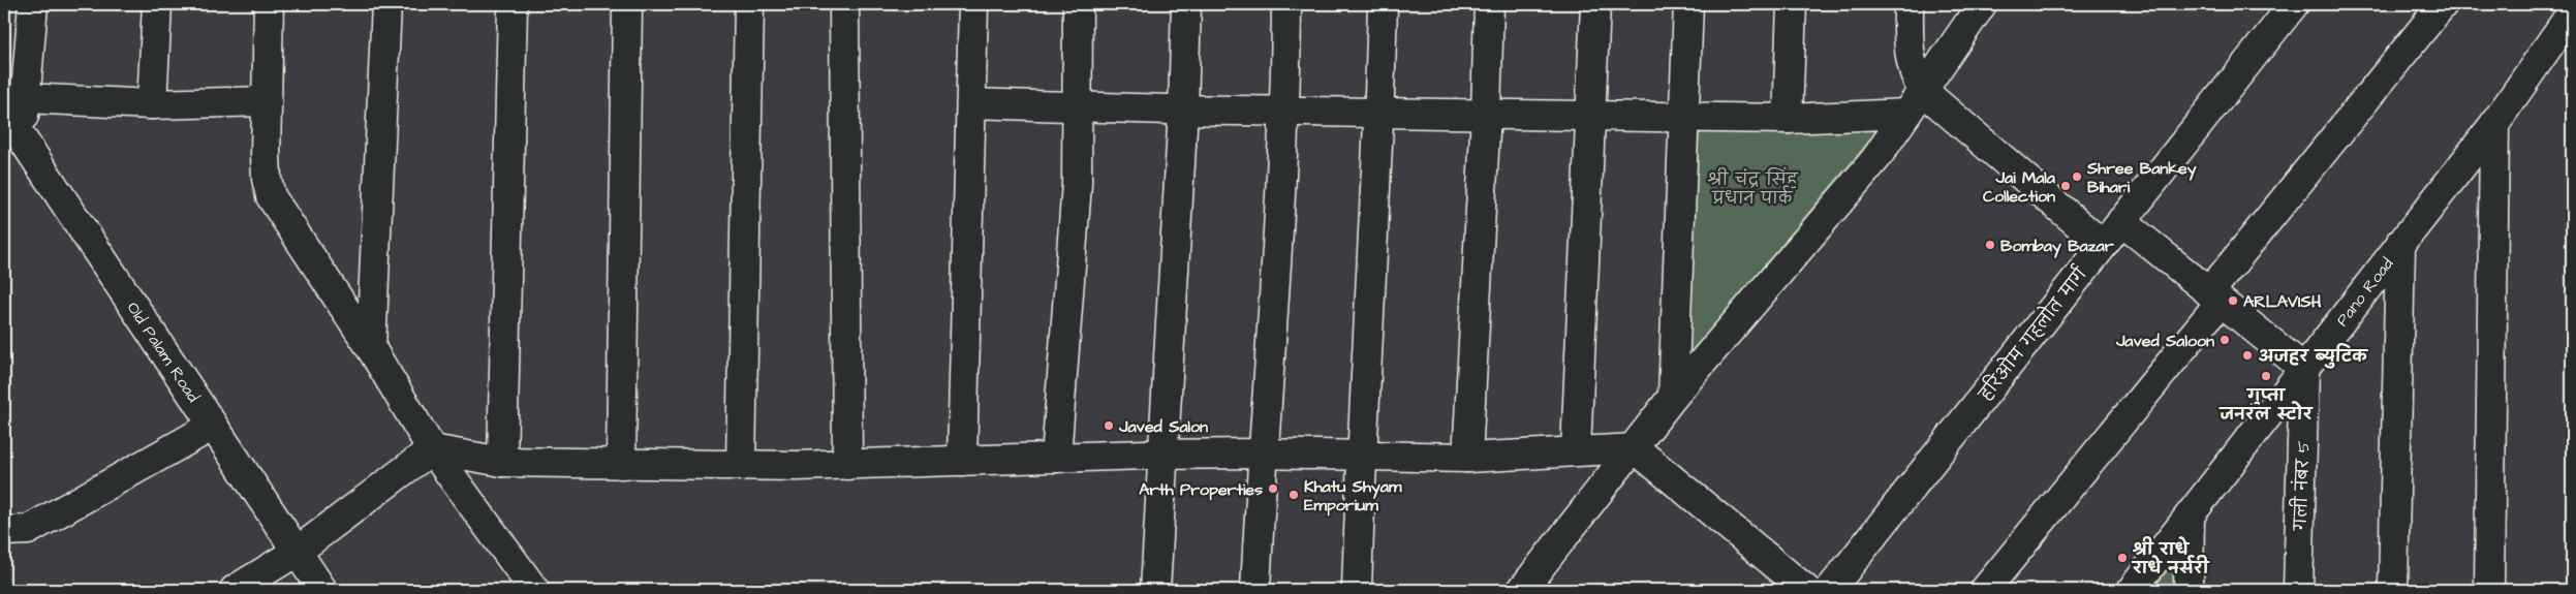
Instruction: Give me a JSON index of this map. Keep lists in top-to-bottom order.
{
  "streets": {
    "street": [
      "Pano Road",
      "हरिओम गहलोत मार्ग",
      "Old Palam Road",
      "गली नंबर 5"
    ]
  },
  "crossings": [
    ["Pano Road", "गली नंबर 5"]
  ],
  "parks": ["श्री चंद्र सिंह प्रधान पार्क"],
  "places": [
    "Shree Bankey Bihari",
    "Jai Mala Collection",
    "Bombay Bazar",
    "ARLAVISH",
    "Javed Saloon",
    "अजहर ब्युटिक",
    "गुप्ता जनरल स्टोर",
    "Javed Salon",
    "Arth Properties",
    "Khatu Shyam Emporium",
    "श्री राधे राधे नर्सरी"
  ]
}
